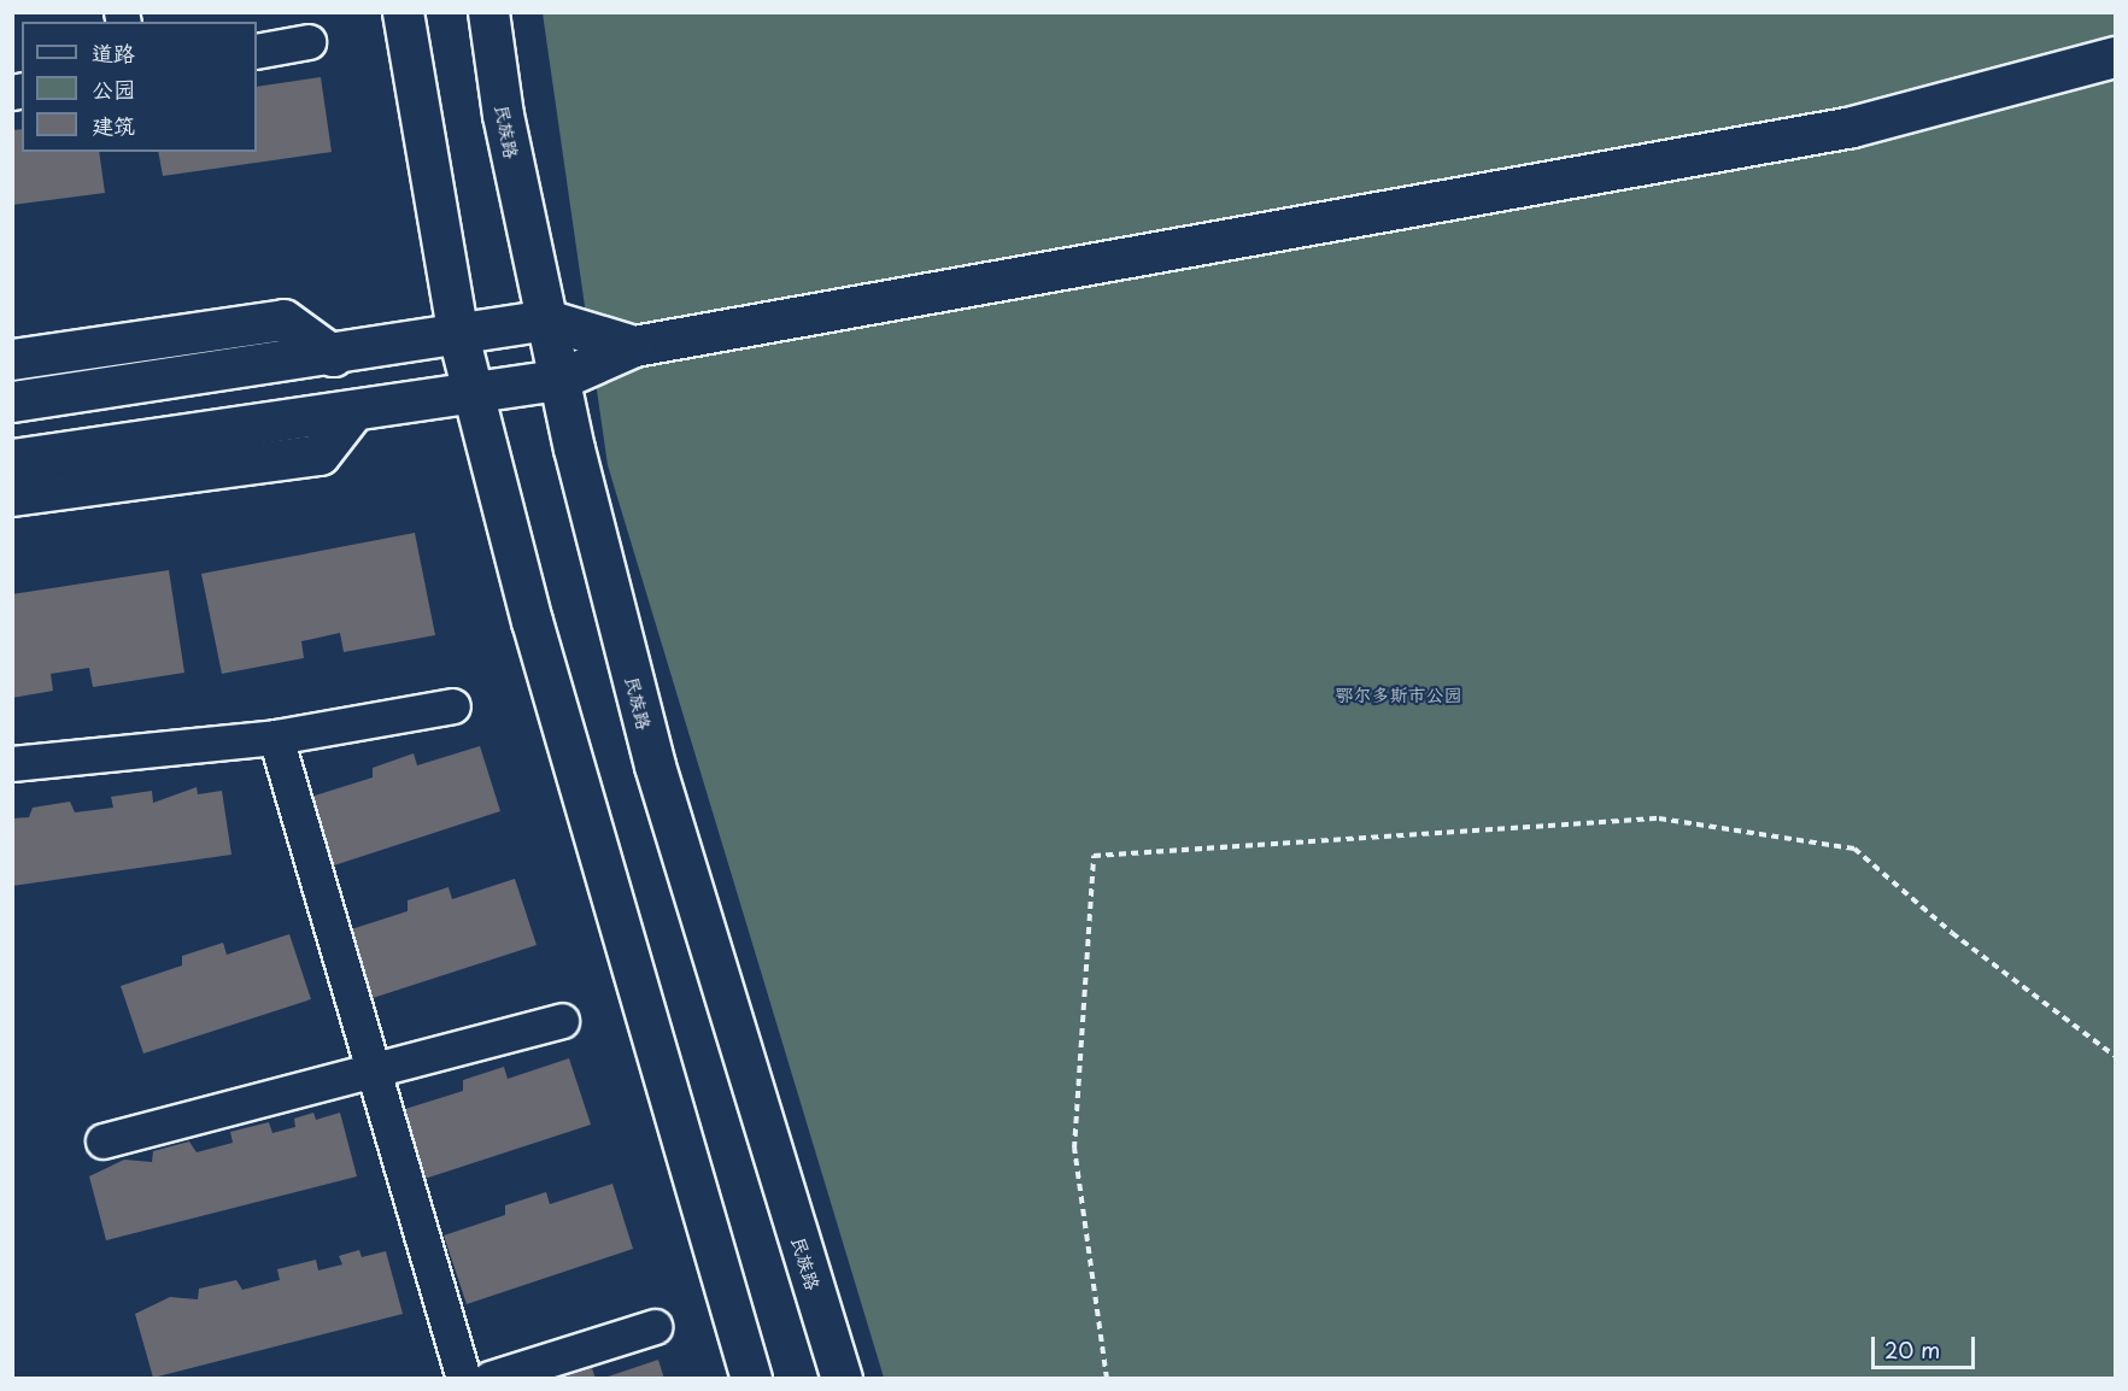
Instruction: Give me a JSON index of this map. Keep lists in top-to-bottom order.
{
  "streets": {
    "street": ["民族路"]
  },
  "parks": ["鄂尔多斯市公园"],
  "legend": ["道路", "公园", "建筑"],
  "scale_bar": "20 m"
}
